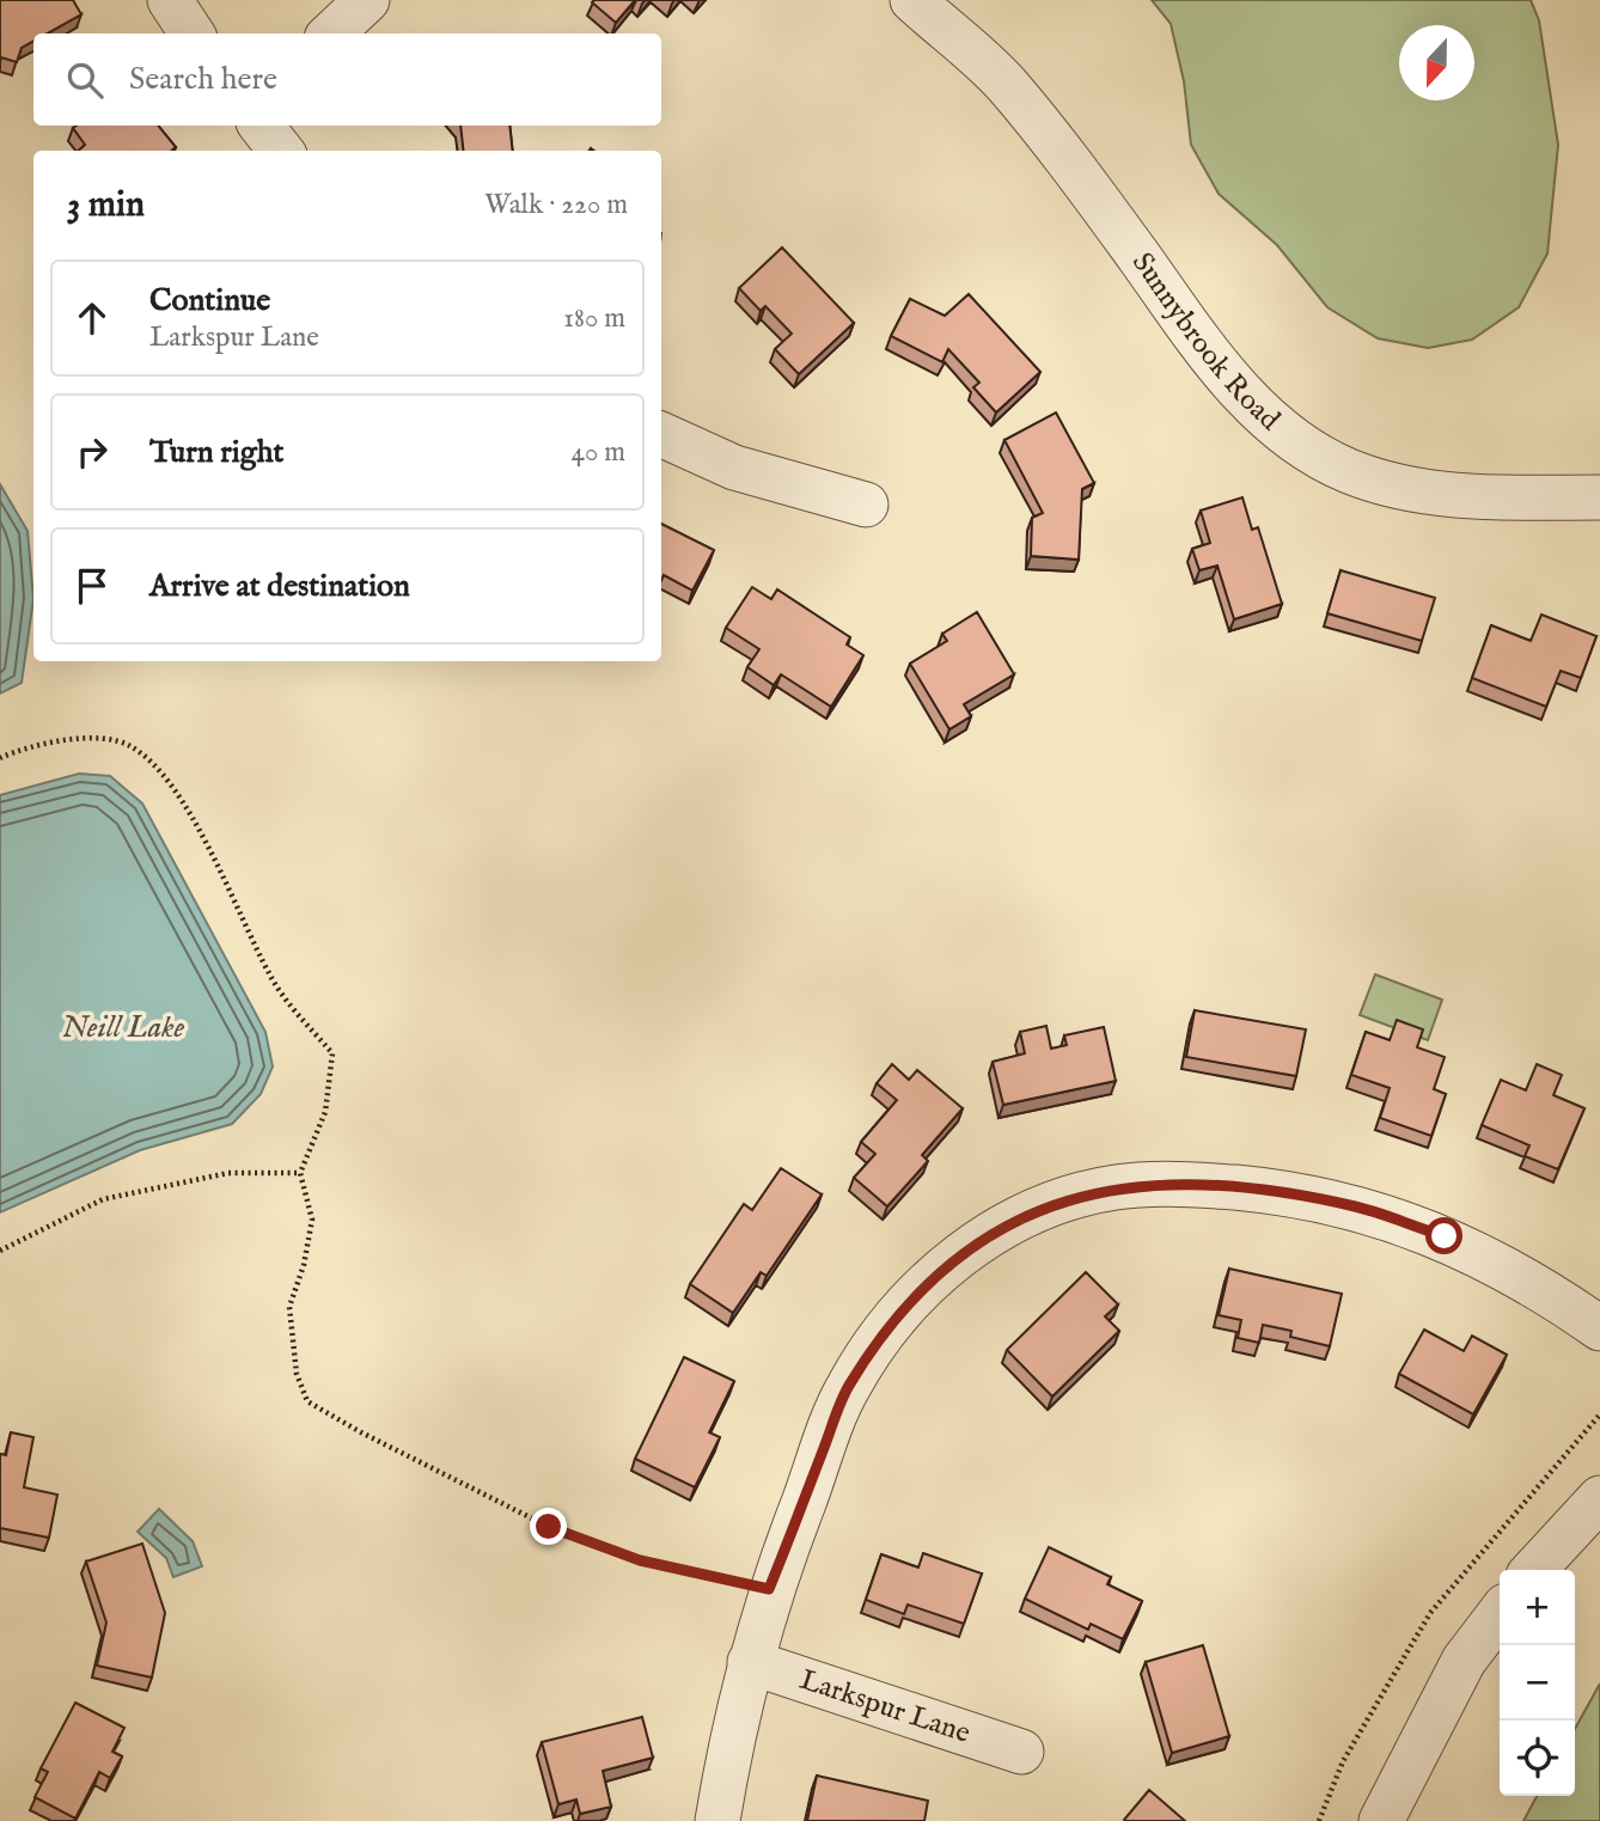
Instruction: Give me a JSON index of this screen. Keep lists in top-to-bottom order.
{
  "streets": {
    "street": ["Sunnybrook Road", "Larkspur Lane"]
  },
  "water": ["Neill Lake"],
  "north": "bottom",
  "page": {
    "search": "Search here",
    "heading": ["3 min", "Walk · 220 m"],
    "list": [
      ["Continue", "Larkspur Lane", "180 m"],
      ["Turn right", "40 m"],
      "Arrive at destination"
    ],
    "map_buttons": ["+", "−"]
  }
}
